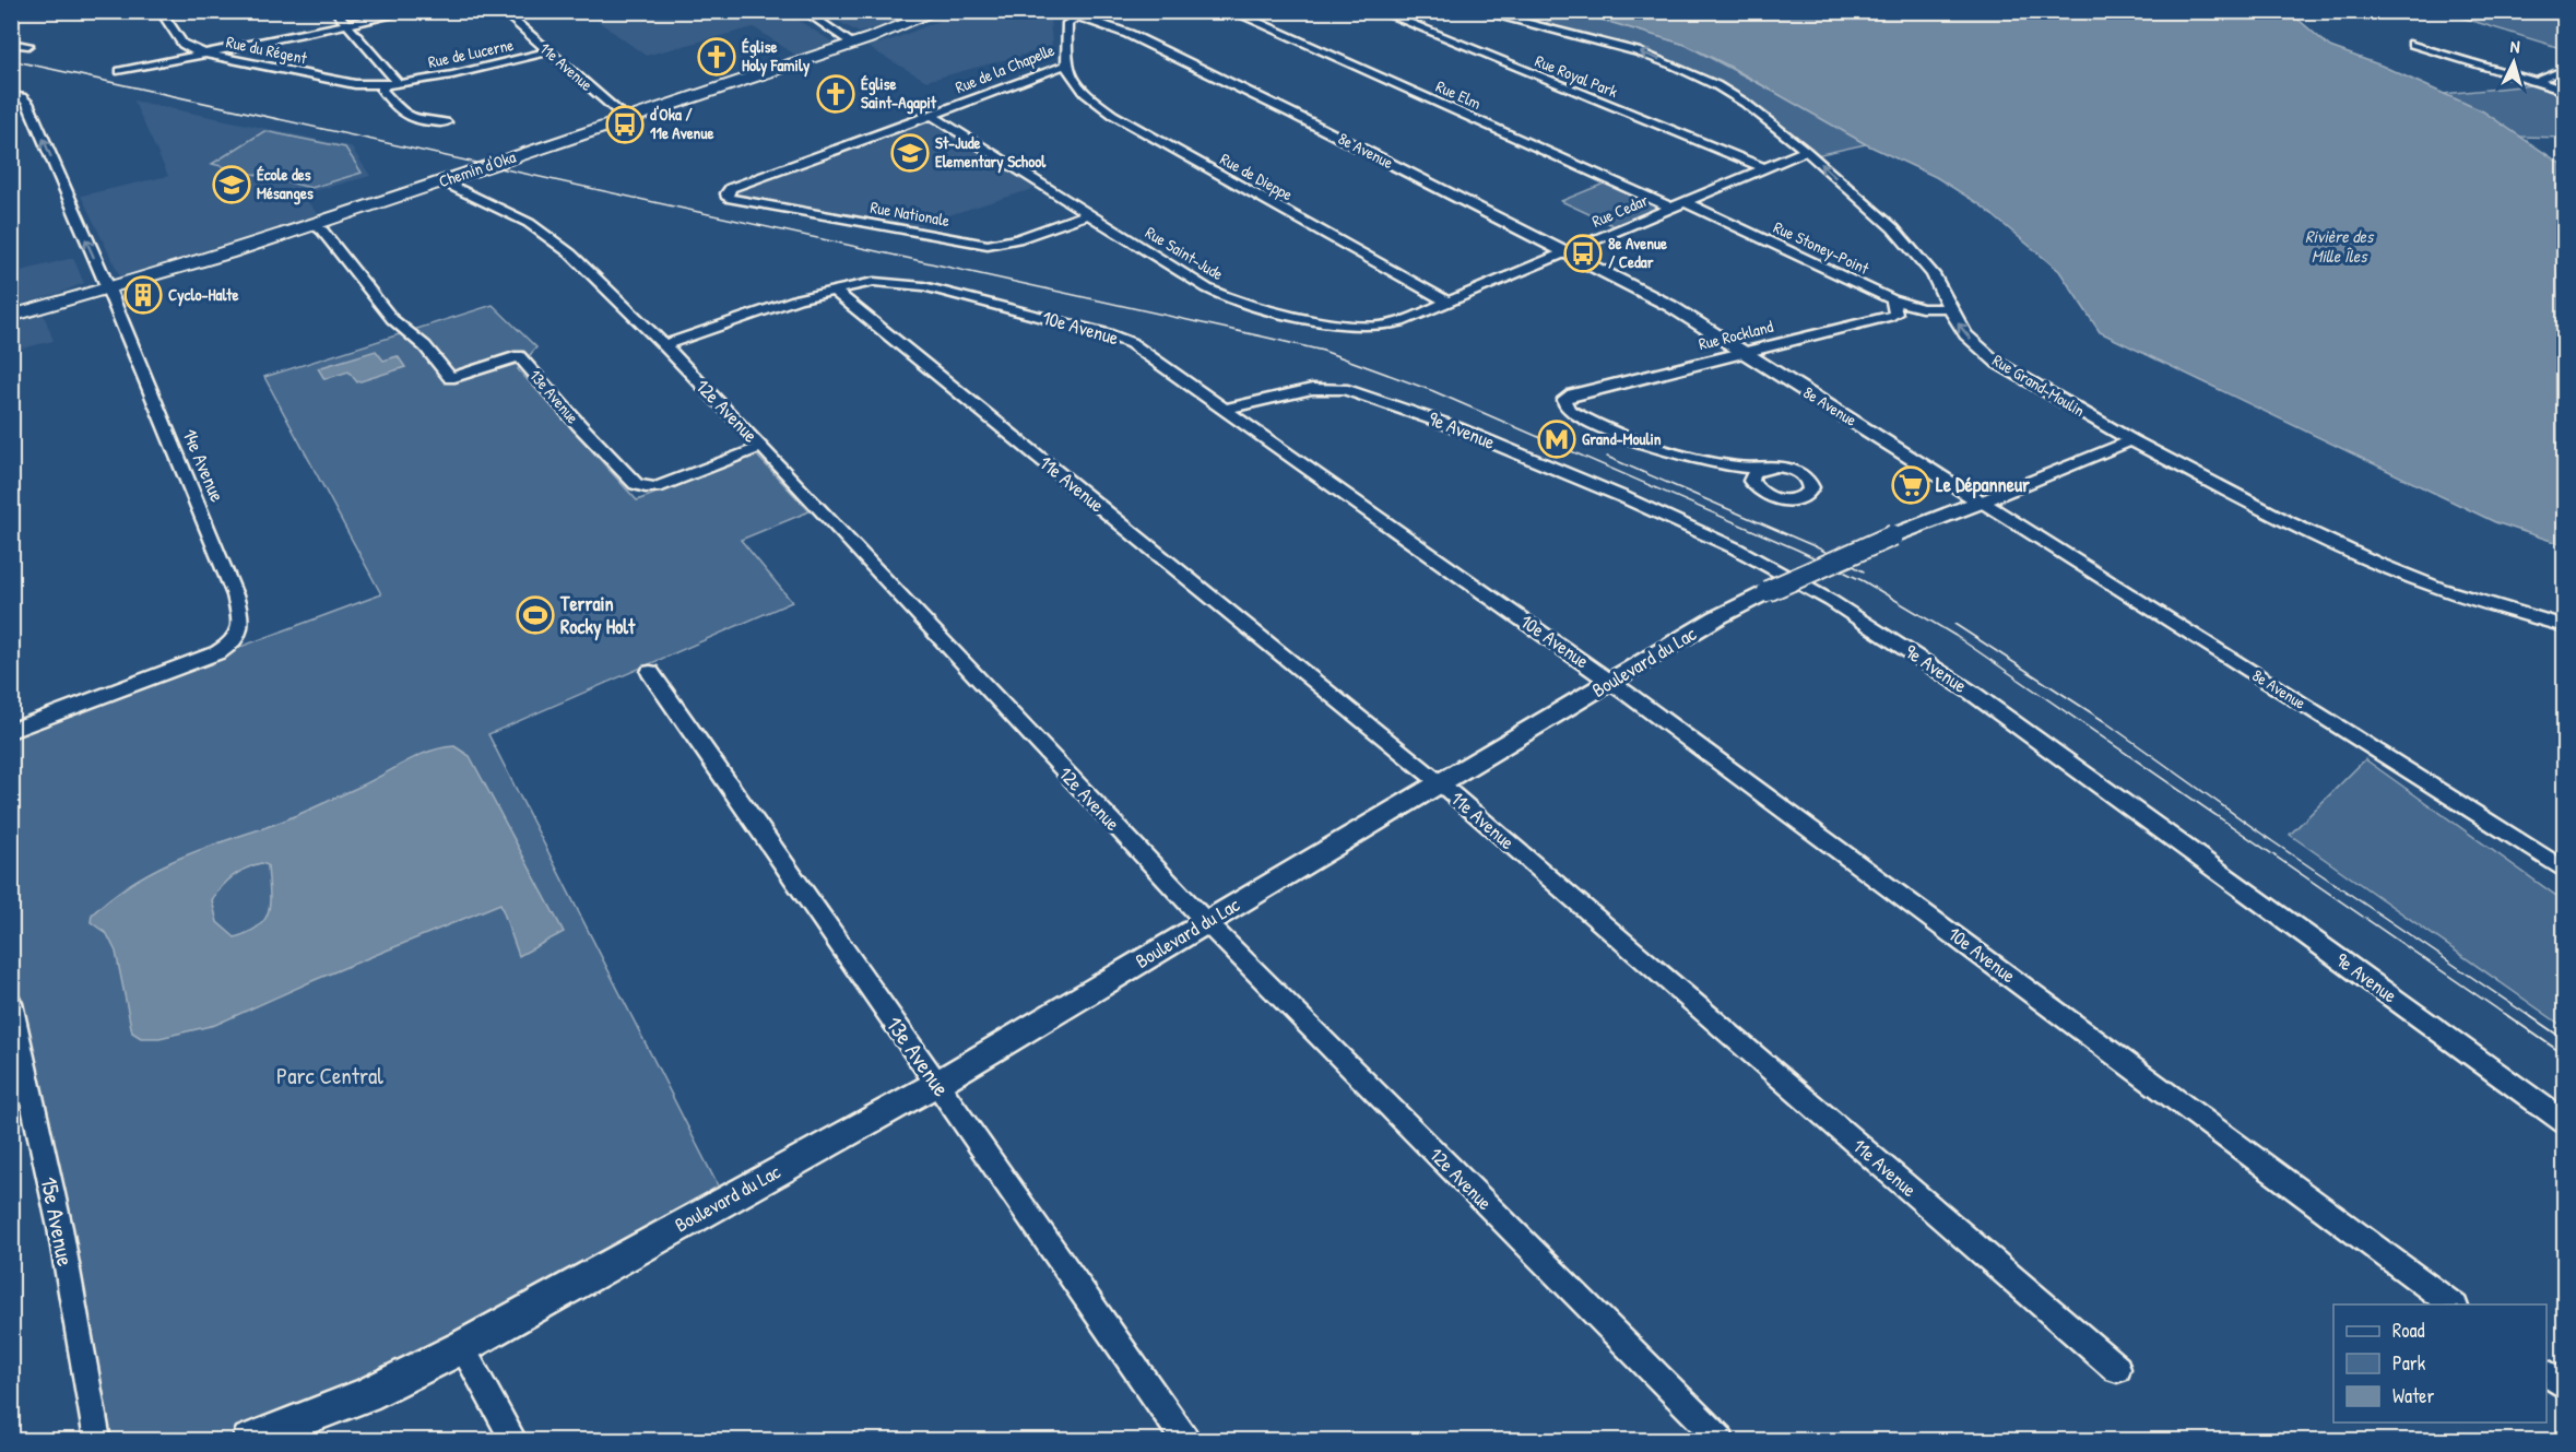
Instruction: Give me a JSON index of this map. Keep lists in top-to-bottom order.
{
  "streets": {
    "main road": ["Chemin d'Oka"],
    "street": [
      "Rue du Régent",
      "Rue de Lucerne",
      "11e Avenue",
      "Rue de la Chapelle",
      "Rue Royal Park",
      "Rue Elm",
      "8e Avenue",
      "Rue de Dieppe",
      "Rue Cedar",
      "Rue Nationale",
      "Rue Stoney-Point",
      "Rue Saint-Jude",
      "10e Avenue",
      "Rue Rockland",
      "Rue Grand-Moulin",
      "13e Avenue",
      "12e Avenue",
      "9e Avenue",
      "14e Avenue",
      "Boulevard du Lac",
      "15e Avenue"
    ]
  },
  "crossings": [
    ["Rue du Régent", "Rue de Lucerne"],
    ["Rue de Lucerne", "11e Avenue"],
    ["11e Avenue", "Chemin d'Oka"],
    ["11e Avenue", "10e Avenue"],
    ["11e Avenue", "Boulevard du Lac"],
    ["Rue de la Chapelle", "8e Avenue"],
    ["Rue de la Chapelle", "Rue de Dieppe"],
    ["Rue de la Chapelle", "Rue Nationale"],
    ["Rue de la Chapelle", "Rue Saint-Jude"],
    ["Rue Royal Park", "Rue Cedar"],
    ["Rue Elm", "Rue Cedar"],
    ["8e Avenue", "Rue Cedar"],
    ["8e Avenue", "Rue Rockland"],
    ["8e Avenue", "Boulevard du Lac"],
    ["Chemin d'Oka", "13e Avenue"],
    ["Chemin d'Oka", "12e Avenue"],
    ["Chemin d'Oka", "14e Avenue"],
    ["Rue de Dieppe", "Rue Cedar"],
    ["Rue de Dieppe", "Rue Saint-Jude"],
    ["Rue Cedar", "Rue Stoney-Point"],
    ["Rue Cedar", "Rue Saint-Jude"],
    ["Rue Cedar", "Rue Grand-Moulin"],
    ["Rue Nationale", "Rue Saint-Jude"],
    ["Rue Stoney-Point", "Rue Rockland"],
    ["Rue Stoney-Point", "Rue Grand-Moulin"],
    ["10e Avenue", "12e Avenue"],
    ["10e Avenue", "9e Avenue"],
    ["10e Avenue", "Boulevard du Lac"],
    ["Rue Grand-Moulin", "Boulevard du Lac"],
    ["13e Avenue", "12e Avenue"],
    ["13e Avenue", "Boulevard du Lac"],
    ["12e Avenue", "Boulevard du Lac"]
  ],
  "one_way": ["Rue Grand-Moulin"],
  "water": ["Rivière des Mille Îles"],
  "parks": ["Parc Central"],
  "places": {
    "church": ["Église Holy Family", "Église Saint-Agapit"],
    "bus stop": ["d'Oka / 11e Avenue", "8e Avenue / Cedar"],
    "school or university": ["St-Jude Elementary School", "École des Mésanges"],
    "building": ["Cyclo-Halte"],
    "metro station": ["Grand-Moulin"],
    "supermarket": ["Le Dépanneur"],
    "sports": ["Terrain Rocky Holt"]
  },
  "legend": ["Road", "Park", "Water"],
  "north": "top"
}
